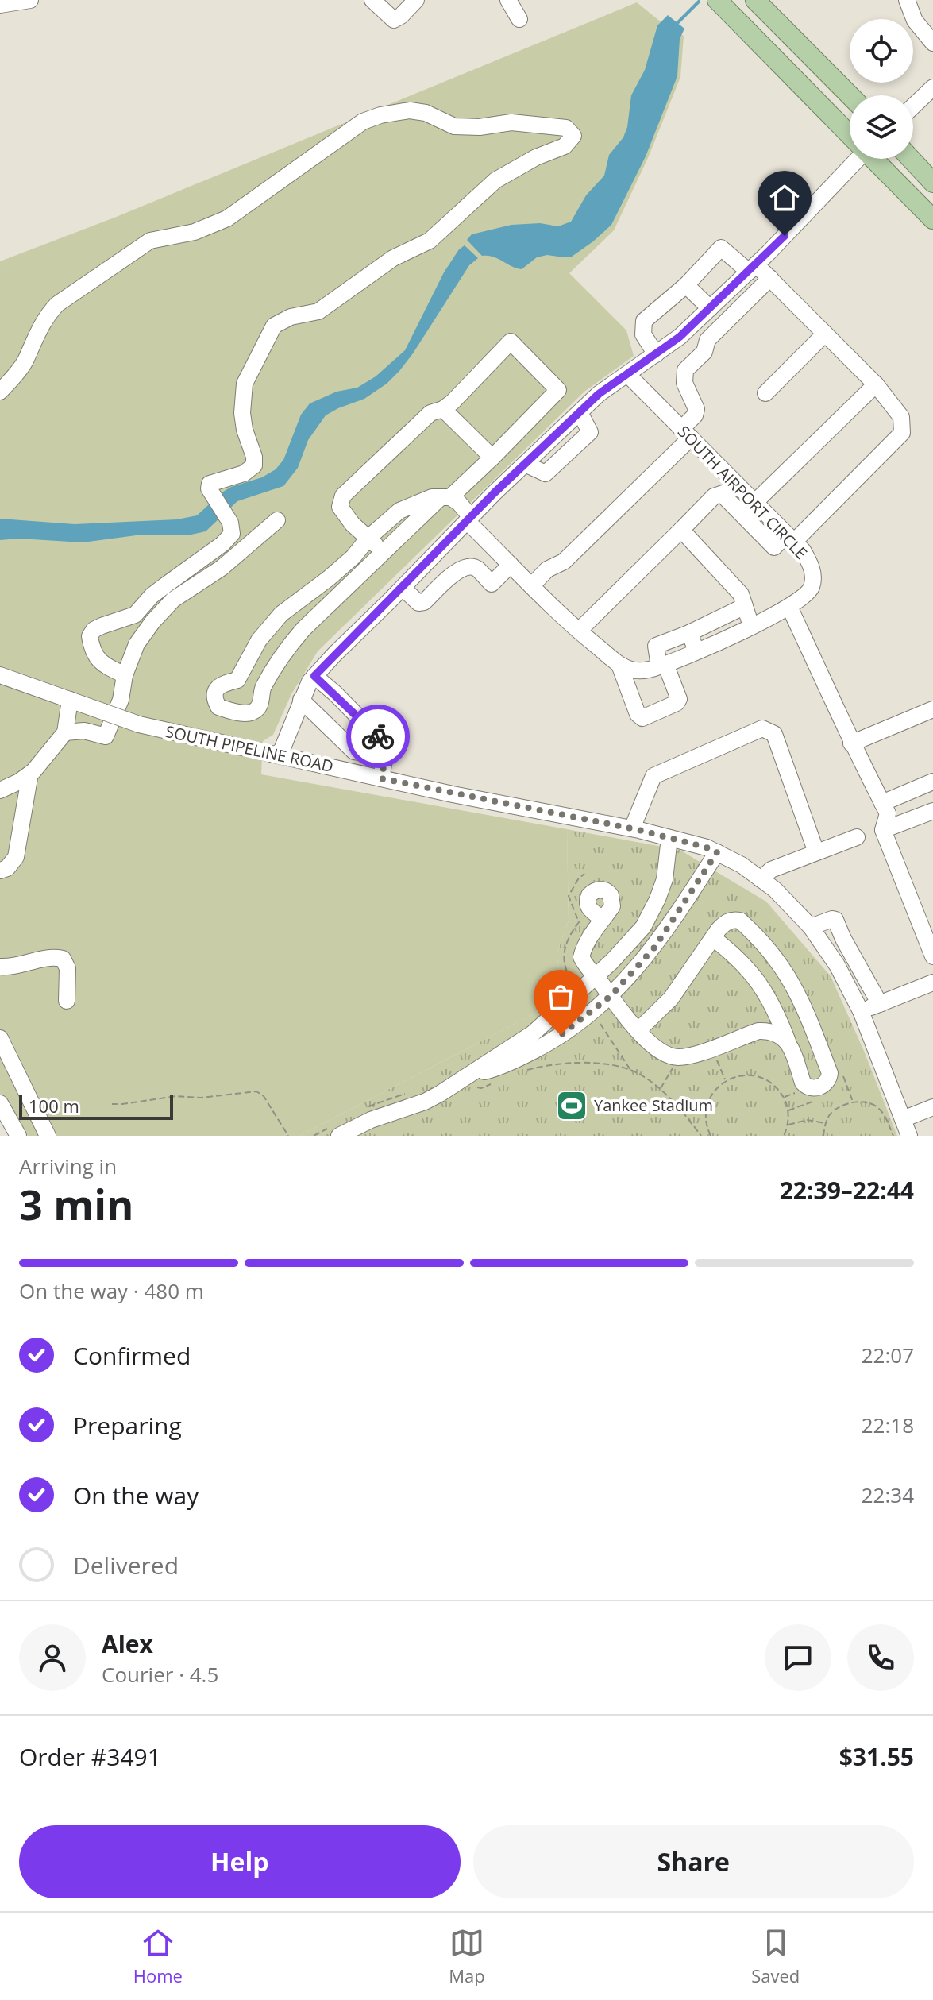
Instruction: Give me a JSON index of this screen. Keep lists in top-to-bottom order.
{
  "streets": {
    "street": ["SOUTH AIRPORT CIRCLE", "SOUTH PIPELINE ROAD"]
  },
  "places": {
    "sports": ["Yankee Stadium"]
  },
  "scale_bar": "100 m",
  "page": {
    "scale": "100 m",
    "heading": ["3 min", "Arriving in", "22:39–22:44"],
    "panel": [
      "Alex",
      "Courier · 4.5",
      "Order #3491",
      "$31.55"
    ],
    "bar": "On the way · 480 m",
    "list": [
      ["Confirmed", "22:07"],
      ["Preparing", "22:18"],
      ["On the way", "22:34"],
      "Delivered"
    ],
    "buttons": ["Help", "Share"],
    "tabs": ["Home", "Map", "Saved"]
  }
}
